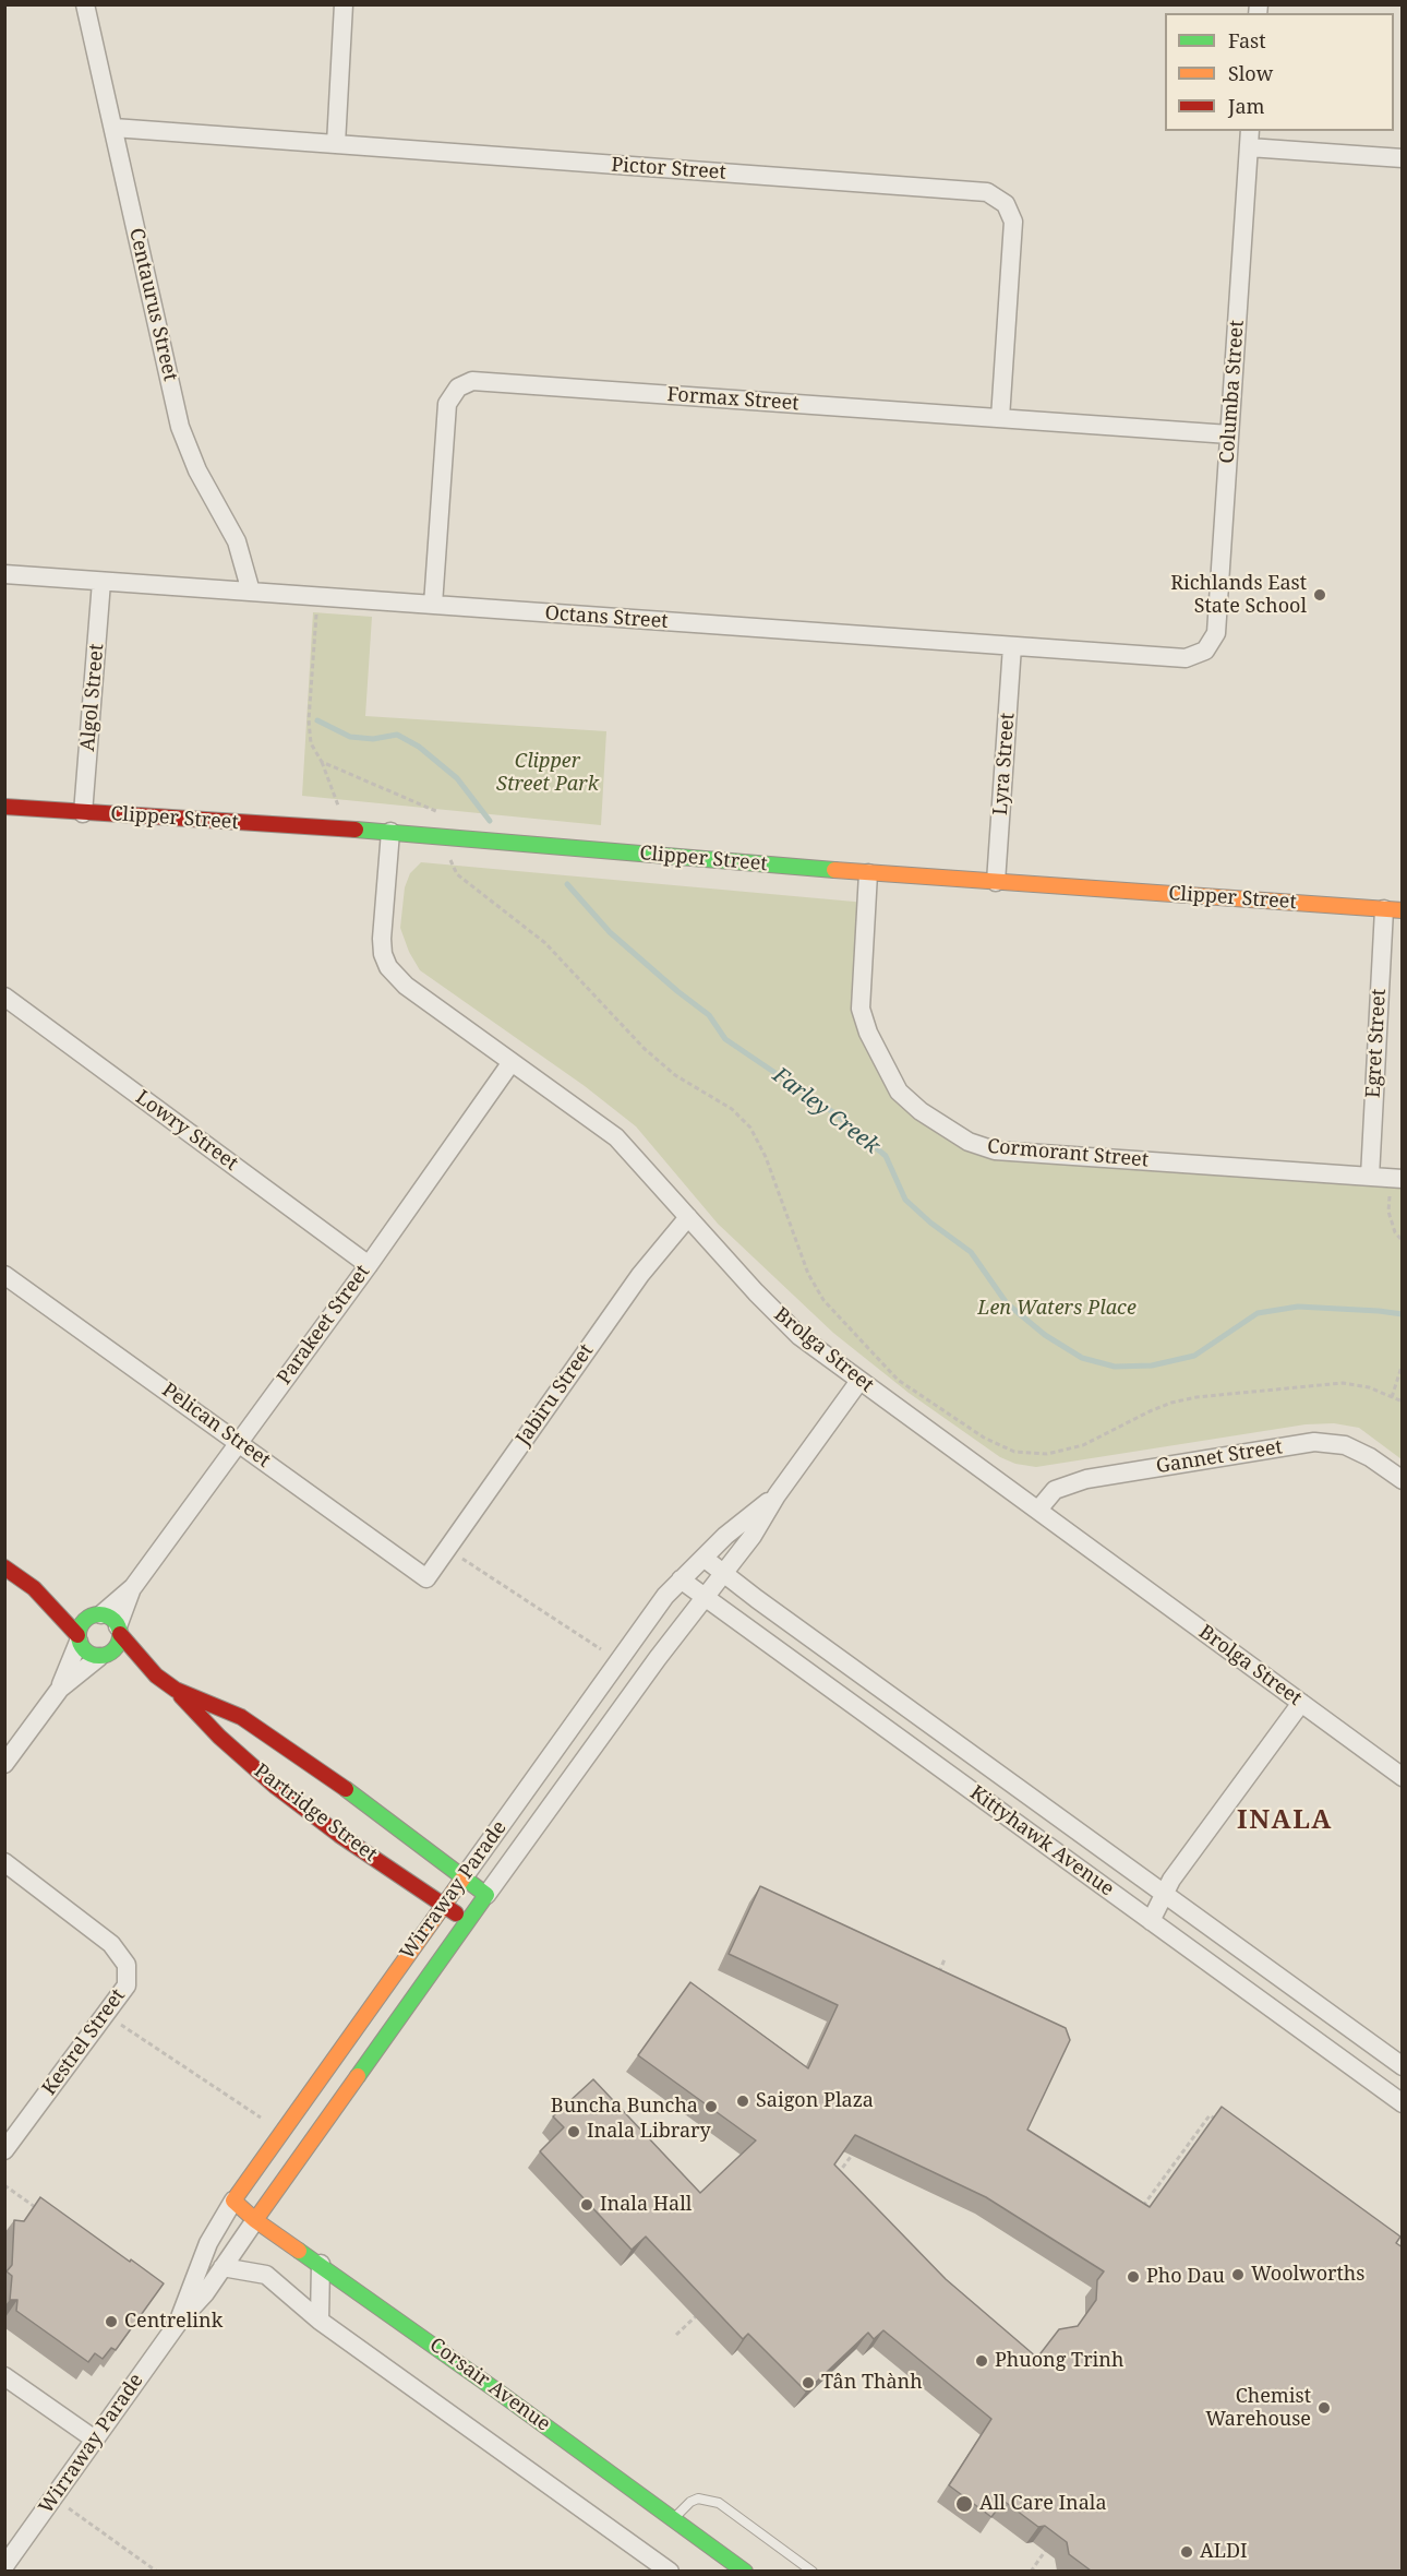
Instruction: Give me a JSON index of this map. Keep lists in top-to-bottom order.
{
  "streets": {
    "street": [
      "Pictor Street",
      "Centaurus Street",
      "Columba Street",
      "Formax Street",
      "Octans Street",
      "Algol Street",
      "Lyra Street",
      "Clipper Street",
      "Egret Street",
      "Lowry Street",
      "Cormorant Street",
      "Parakeet Street",
      "Brolga Street",
      "Jabiru Street",
      "Pelican Street",
      "Gannet Street",
      "Partridge Street",
      "Kittyhawk Avenue",
      "Wirraway Parade",
      "Kestrel Street",
      "Corsair Avenue"
    ]
  },
  "crossings": [
    ["Pictor Street", "Centaurus Street"],
    ["Pictor Street", "Formax Street"],
    ["Centaurus Street", "Octans Street"],
    ["Columba Street", "Formax Street"],
    ["Columba Street", "Octans Street"],
    ["Formax Street", "Octans Street"],
    ["Octans Street", "Algol Street"],
    ["Octans Street", "Lyra Street"],
    ["Algol Street", "Clipper Street"],
    ["Lyra Street", "Clipper Street"],
    ["Clipper Street", "Egret Street"],
    ["Clipper Street", "Cormorant Street"],
    ["Clipper Street", "Brolga Street"],
    ["Egret Street", "Cormorant Street"],
    ["Lowry Street", "Parakeet Street"],
    ["Parakeet Street", "Brolga Street"],
    ["Parakeet Street", "Pelican Street"],
    ["Parakeet Street", "Partridge Street"],
    ["Brolga Street", "Jabiru Street"],
    ["Brolga Street", "Gannet Street"],
    ["Brolga Street", "Wirraway Parade"],
    ["Jabiru Street", "Pelican Street"],
    ["Partridge Street", "Wirraway Parade"],
    ["Kittyhawk Avenue", "Wirraway Parade"],
    ["Wirraway Parade", "Corsair Avenue"]
  ],
  "districts": ["INALA"],
  "water": ["Farley Creek"],
  "parks": ["Clipper Street Park", "Len Waters Place"],
  "places": [
    "Richlands East State School",
    "Saigon Plaza",
    "Buncha Buncha",
    "Inala Library",
    "Inala Hall",
    "Woolworths",
    "Pho Dau",
    "Centrelink",
    "Phuong Trinh",
    "Tân Thành",
    "Chemist Warehouse",
    "All Care Inala",
    "ALDI"
  ],
  "legend": ["Fast", "Slow", "Jam"]
}
